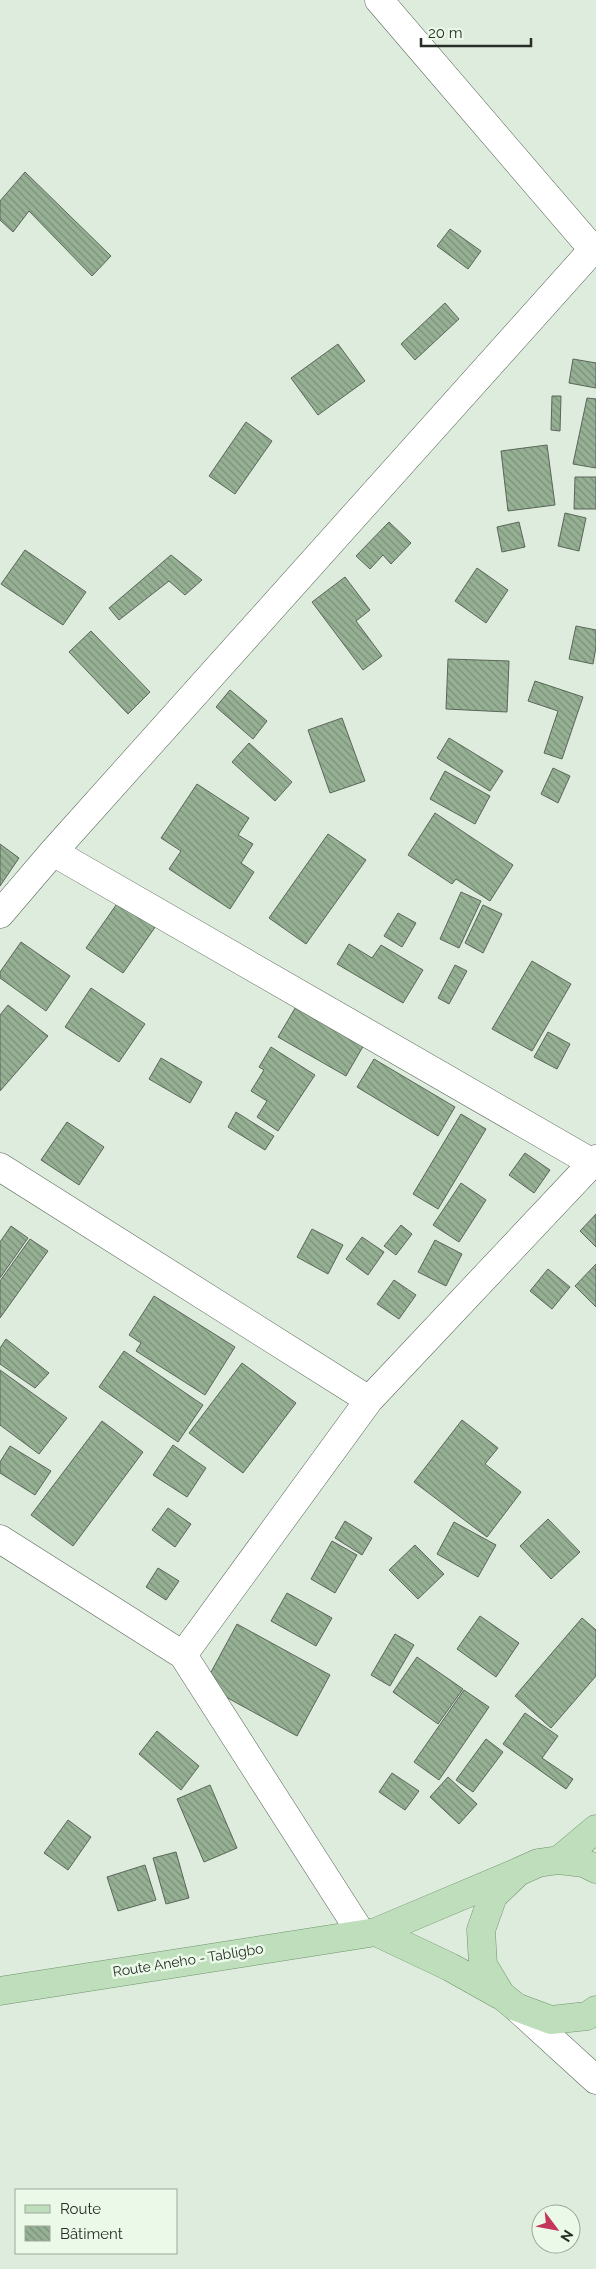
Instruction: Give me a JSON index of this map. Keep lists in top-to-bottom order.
{
  "streets": {
    "main road": ["Route Aneho - Tabligbo"]
  },
  "legend": ["Route", "Bâtiment"],
  "scale_bar": "20 m",
  "north": "bottom right"
}
